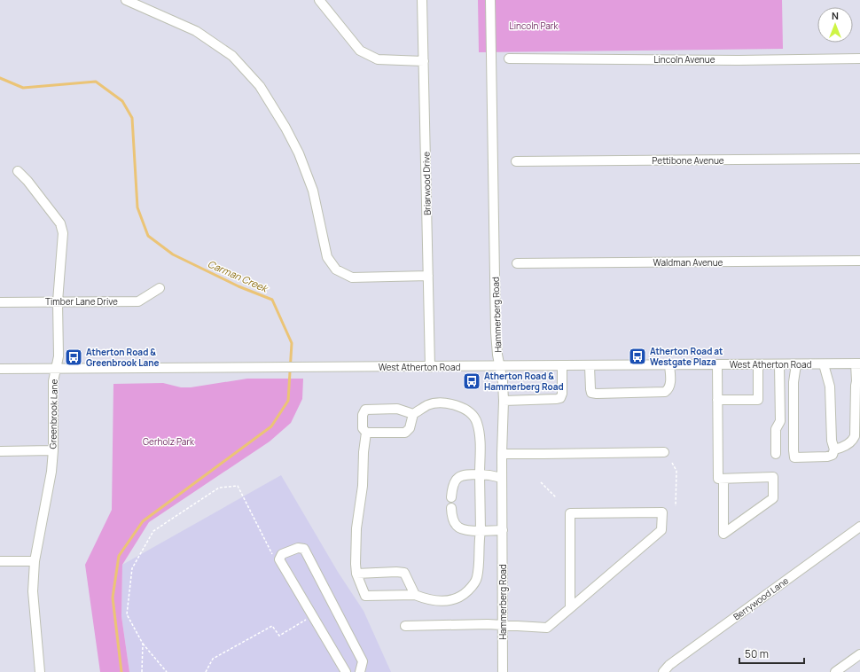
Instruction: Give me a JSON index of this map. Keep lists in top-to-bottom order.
{
  "streets": {
    "street": [
      "Lincoln Avenue",
      "Pettibone Avenue",
      "Briarwood Drive",
      "Waldman Avenue",
      "Timber Lane Drive",
      "Hammerberg Road",
      "West Atherton Road",
      "Greenbrook Lane",
      "Berrywood Lane"
    ]
  },
  "crossings": [
    ["Briarwood Drive", "West Atherton Road"],
    ["Timber Lane Drive", "Greenbrook Lane"],
    ["Hammerberg Road", "West Atherton Road"],
    ["West Atherton Road", "Greenbrook Lane"]
  ],
  "water": ["Carman Creek"],
  "parks": ["Lincoln Park", "Gerholz Park"],
  "places": {
    "bus stop": ["Atherton Road at Westgate Plaza", "Atherton Road & Greenbrook Lane", "Atherton Road & Hammerberg Road"]
  },
  "scale_bar": "50 m",
  "north": "top"
}
